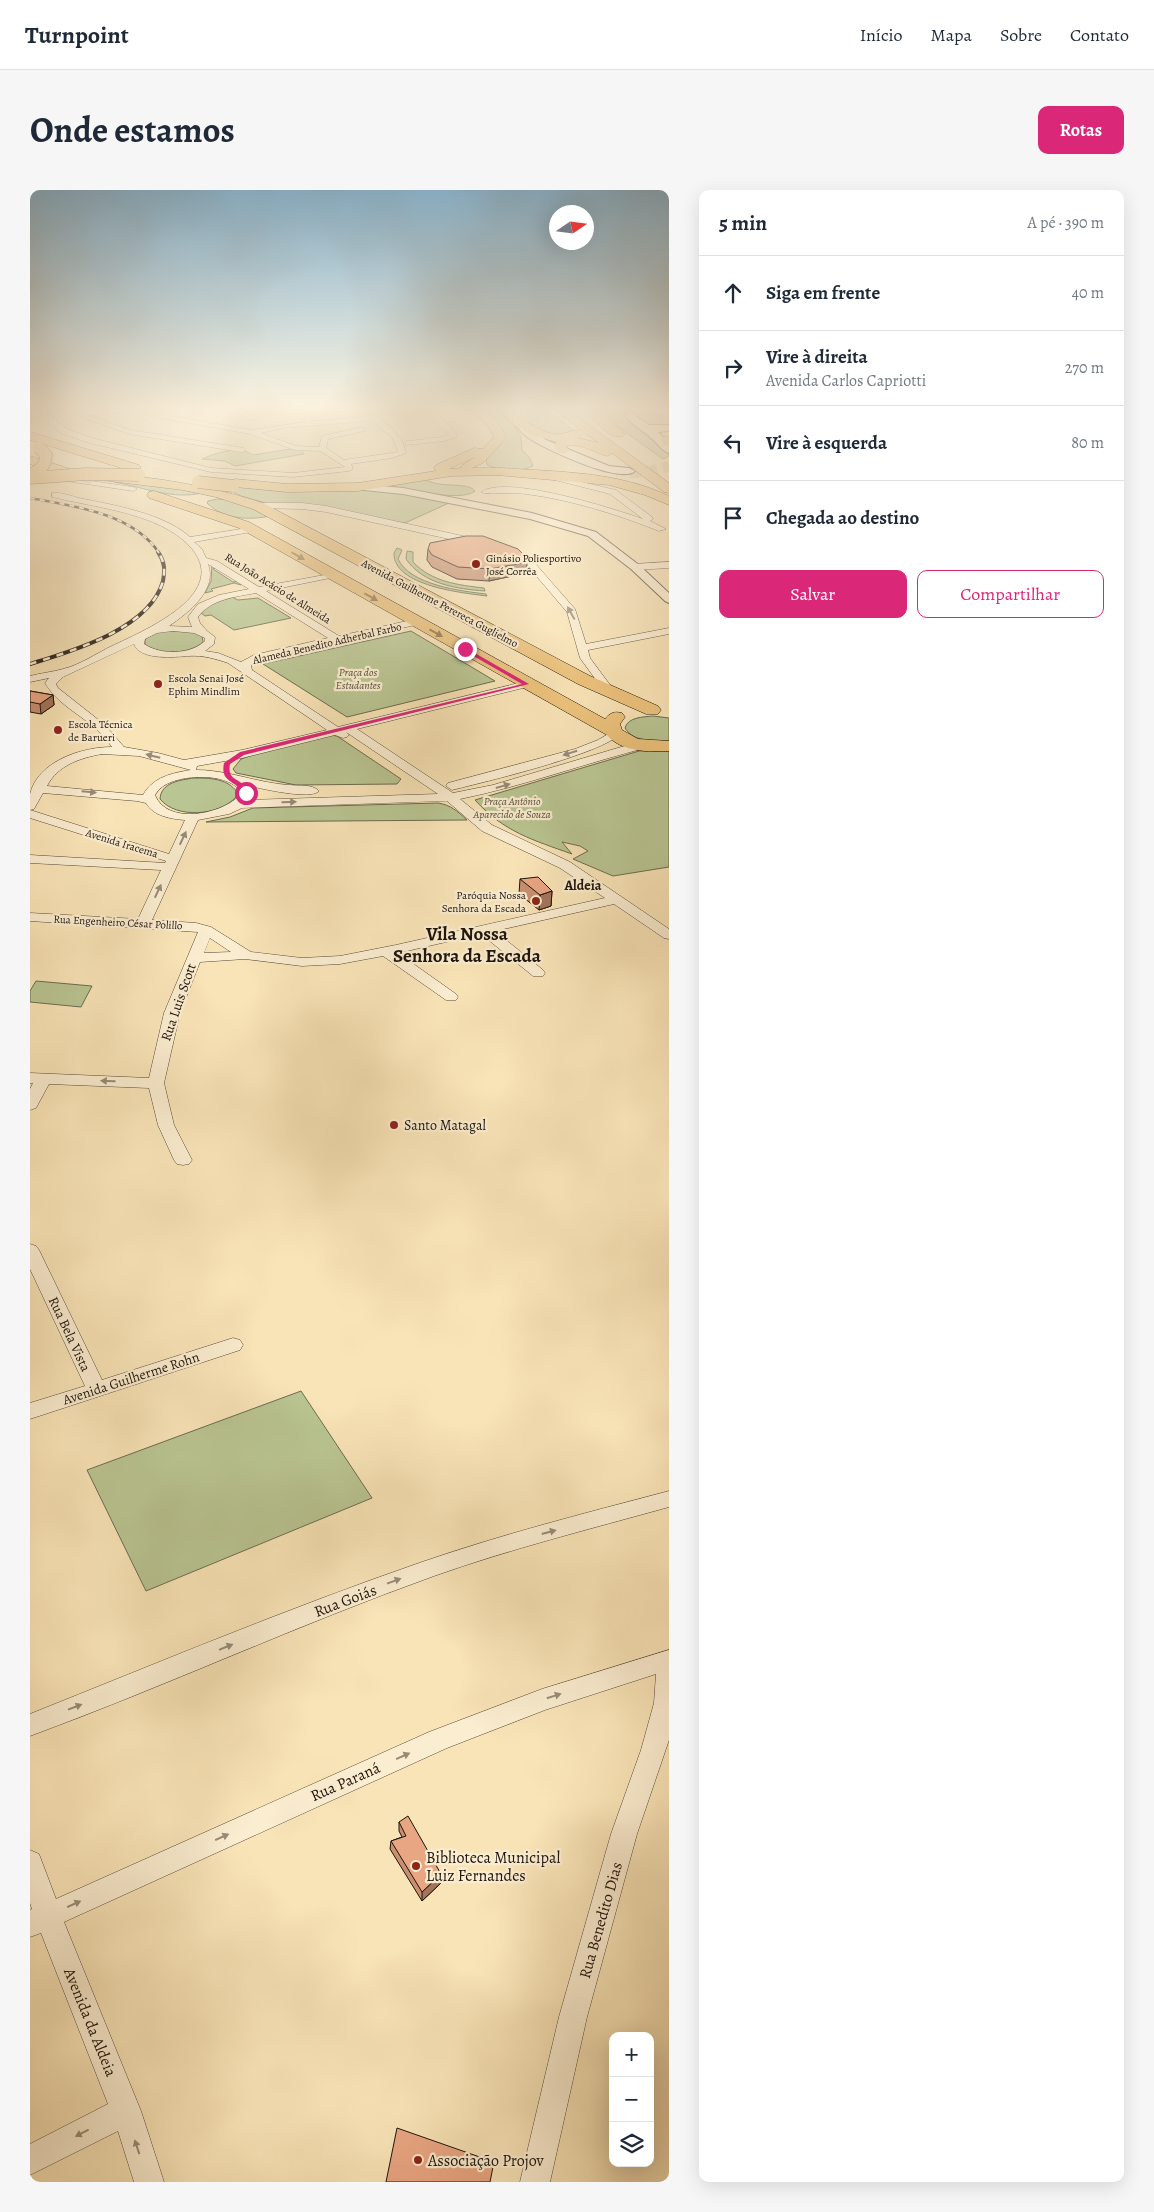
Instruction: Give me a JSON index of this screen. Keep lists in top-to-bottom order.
{
  "streets": {
    "main road": ["Avenida Guilherme Perereca Guglielmo"],
    "street": [
      "Rua João Acácio de Almeida",
      "Alameda Benedito Adherbal Farbo",
      "Avenida Iracema",
      "Rua Engenheiro César Polillo",
      "Rua Luis Scott",
      "Rua Bela Vista",
      "Avenida Guilherme Rohn",
      "Rua Goiás",
      "Rua Paraná",
      "Rua Benedito Dias",
      "Avenida da Aldeia"
    ]
  },
  "crossings": [
    ["Rua João Acácio de Almeida", "Alameda Benedito Adherbal Farbo"],
    ["Avenida Iracema", "Rua Engenheiro César Polillo"],
    ["Rua Engenheiro César Polillo", "Rua Luis Scott"],
    ["Rua Bela Vista", "Avenida Guilherme Rohn"],
    ["Rua Paraná", "Rua Benedito Dias"],
    ["Rua Paraná", "Avenida da Aldeia"]
  ],
  "one_way": ["Rua Goiás", "Rua Paraná"],
  "districts": ["Aldeia", "Vila Nossa Senhora da Escada"],
  "parks": ["Praça dos Estudantes", "Praça Antônio Aparecido de Souza"],
  "places": [
    "Ginásio Poliesportivo José Corrêa",
    "Escola Senai José Ephim Mindlim",
    "Escola Técnica de Barueri",
    "Paróquia Nossa Senhora da Escada",
    "Santo Matagal",
    "Biblioteca Municipal Luiz Fernandes",
    "Associação Projov"
  ],
  "north": "right",
  "page": {
    "header": "Turnpoint",
    "nav": [
      "Início",
      "Mapa",
      "Sobre",
      "Contato"
    ],
    "title": "Onde estamos",
    "buttons": [
      "Rotas",
      ["Salvar", "Compartilhar"]
    ],
    "heading": ["5 min", "A pé · 390 m"],
    "list": [
      ["Siga em frente", "40 m"],
      ["Vire à direita", "Avenida Carlos Capriotti", "270 m"],
      ["Vire à esquerda", "80 m"],
      "Chegada ao destino"
    ],
    "map_buttons": ["+", "−"]
  }
}
